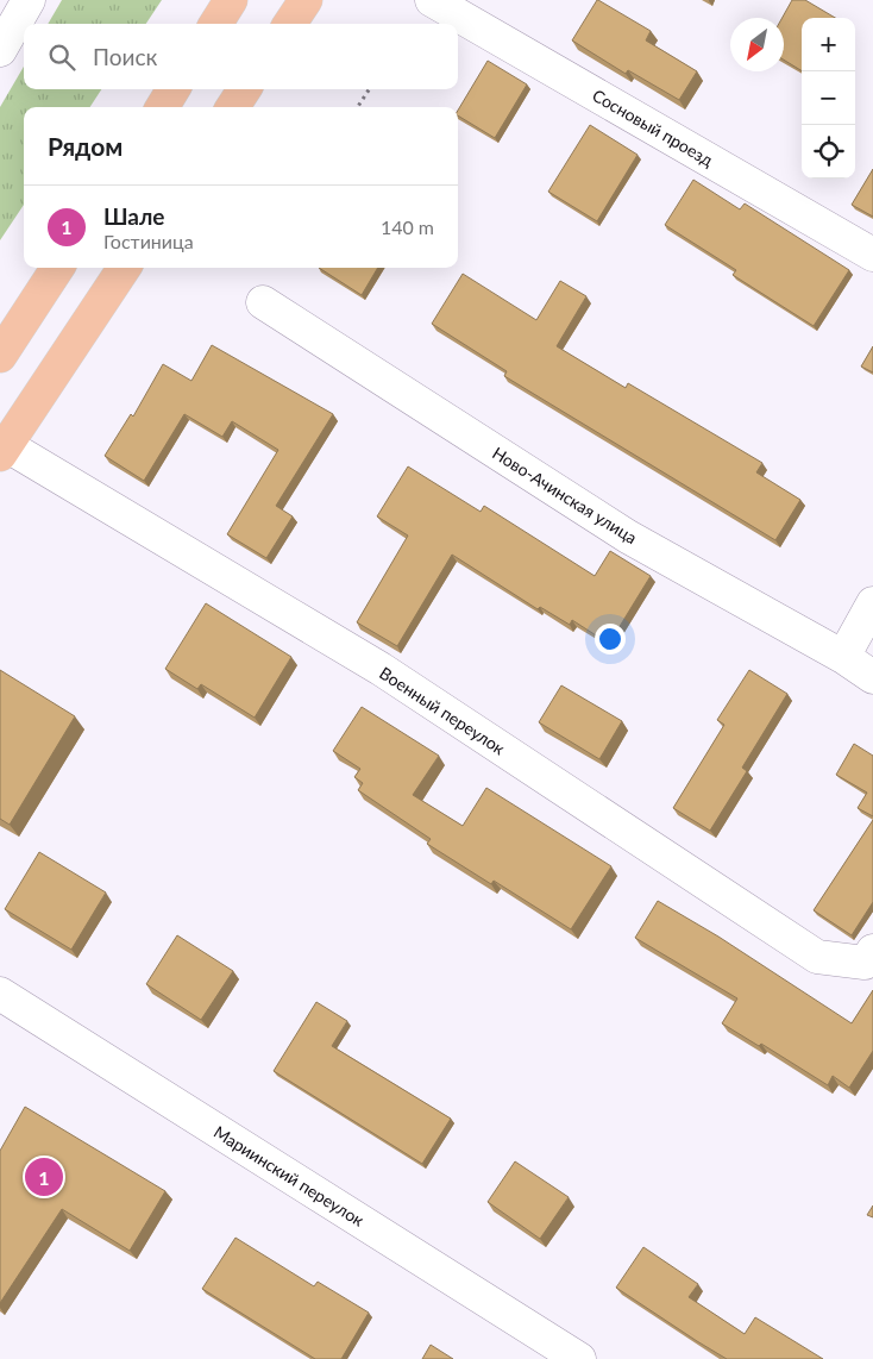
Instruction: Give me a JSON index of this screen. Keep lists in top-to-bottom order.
{
  "streets": {
    "street": [
      "Сосновый проезд",
      "Ново-Ачинская улица",
      "Военный переулок",
      "Мариинский переулок"
    ]
  },
  "north": "bottom left",
  "page": {
    "map_buttons": ["+", "−"],
    "search": "Поиск",
    "heading": "Рядом",
    "list": [
      {
        "mark": "1",
        "name": "Шале",
        "note": "Гостиница",
        "value": "140 m"
      }
    ],
    "pins": "1"
  }
}
